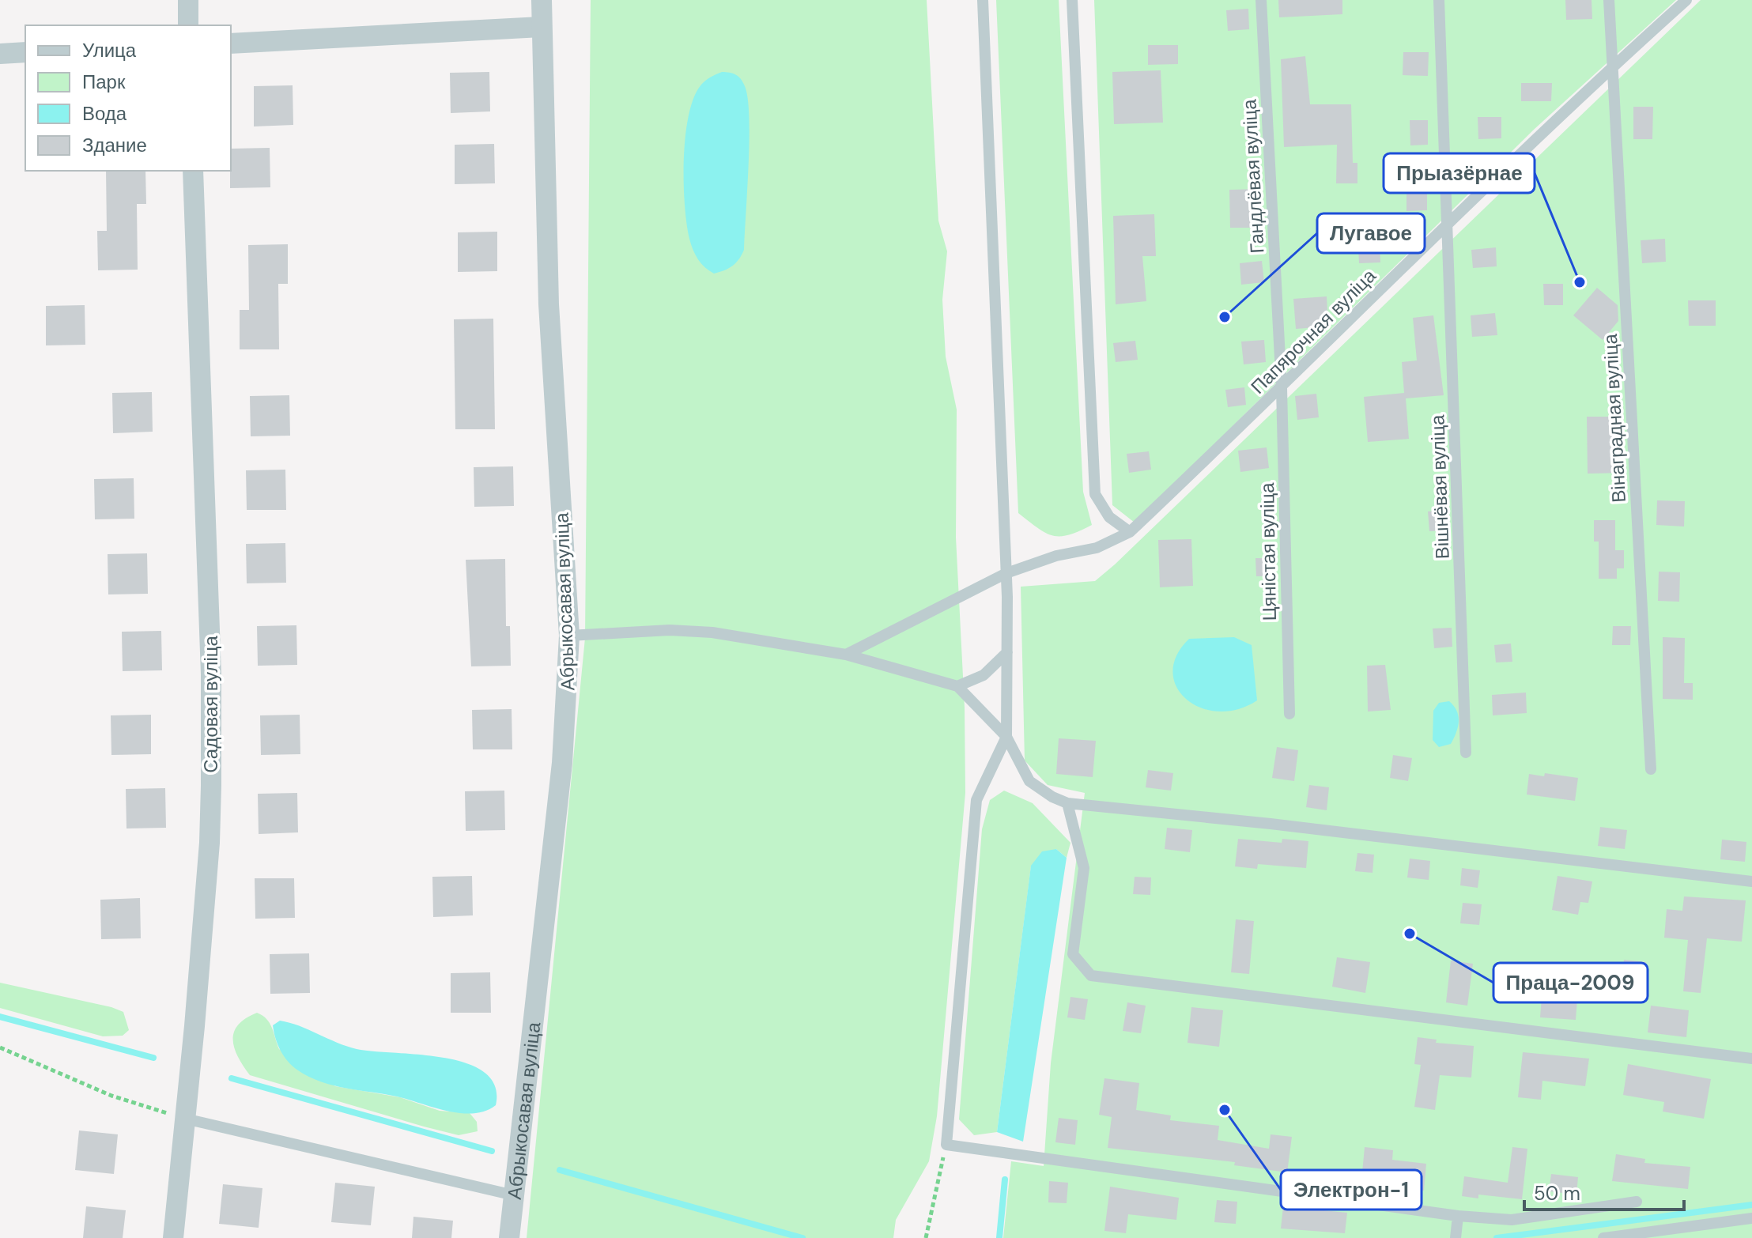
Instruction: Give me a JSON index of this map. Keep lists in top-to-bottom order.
{
  "streets": {
    "street": ["Абрыкосавая вуліца", "Садовая вуліца"],
    "lane": [
      "Гандлёвая вуліца",
      "Папярочная вуліца",
      "Вінаградная вуліца",
      "Вішнёвая вуліца",
      "Цяністая вуліца"
    ]
  },
  "crossings": [
    ["Гандлёвая вуліца", "Папярочная вуліца"],
    ["Гандлёвая вуліца", "Цяністая вуліца"],
    ["Папярочная вуліца", "Вінаградная вуліца"],
    ["Папярочная вуліца", "Вішнёвая вуліца"],
    ["Папярочная вуліца", "Цяністая вуліца"]
  ],
  "places": [
    "Прыазёрнае",
    "Лугавое",
    "Праца-2009",
    "Электрон-1"
  ],
  "legend": [
    "Улица",
    "Парк",
    "Вода",
    "Здание"
  ],
  "scale_bar": "50 m"
}
